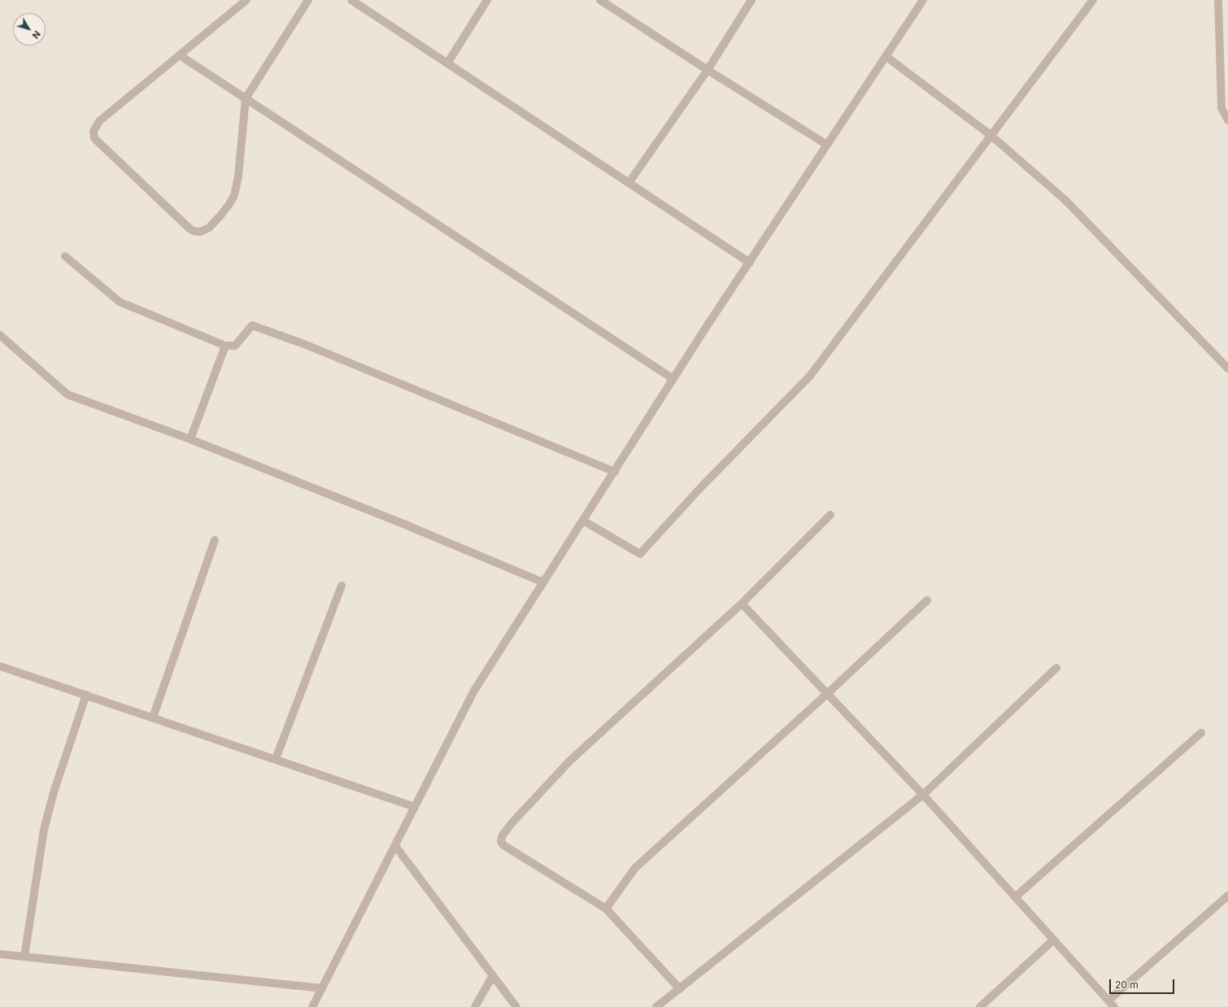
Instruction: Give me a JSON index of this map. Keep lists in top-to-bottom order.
{
  "scale_bar": "20 m",
  "north": "bottom right"
}
